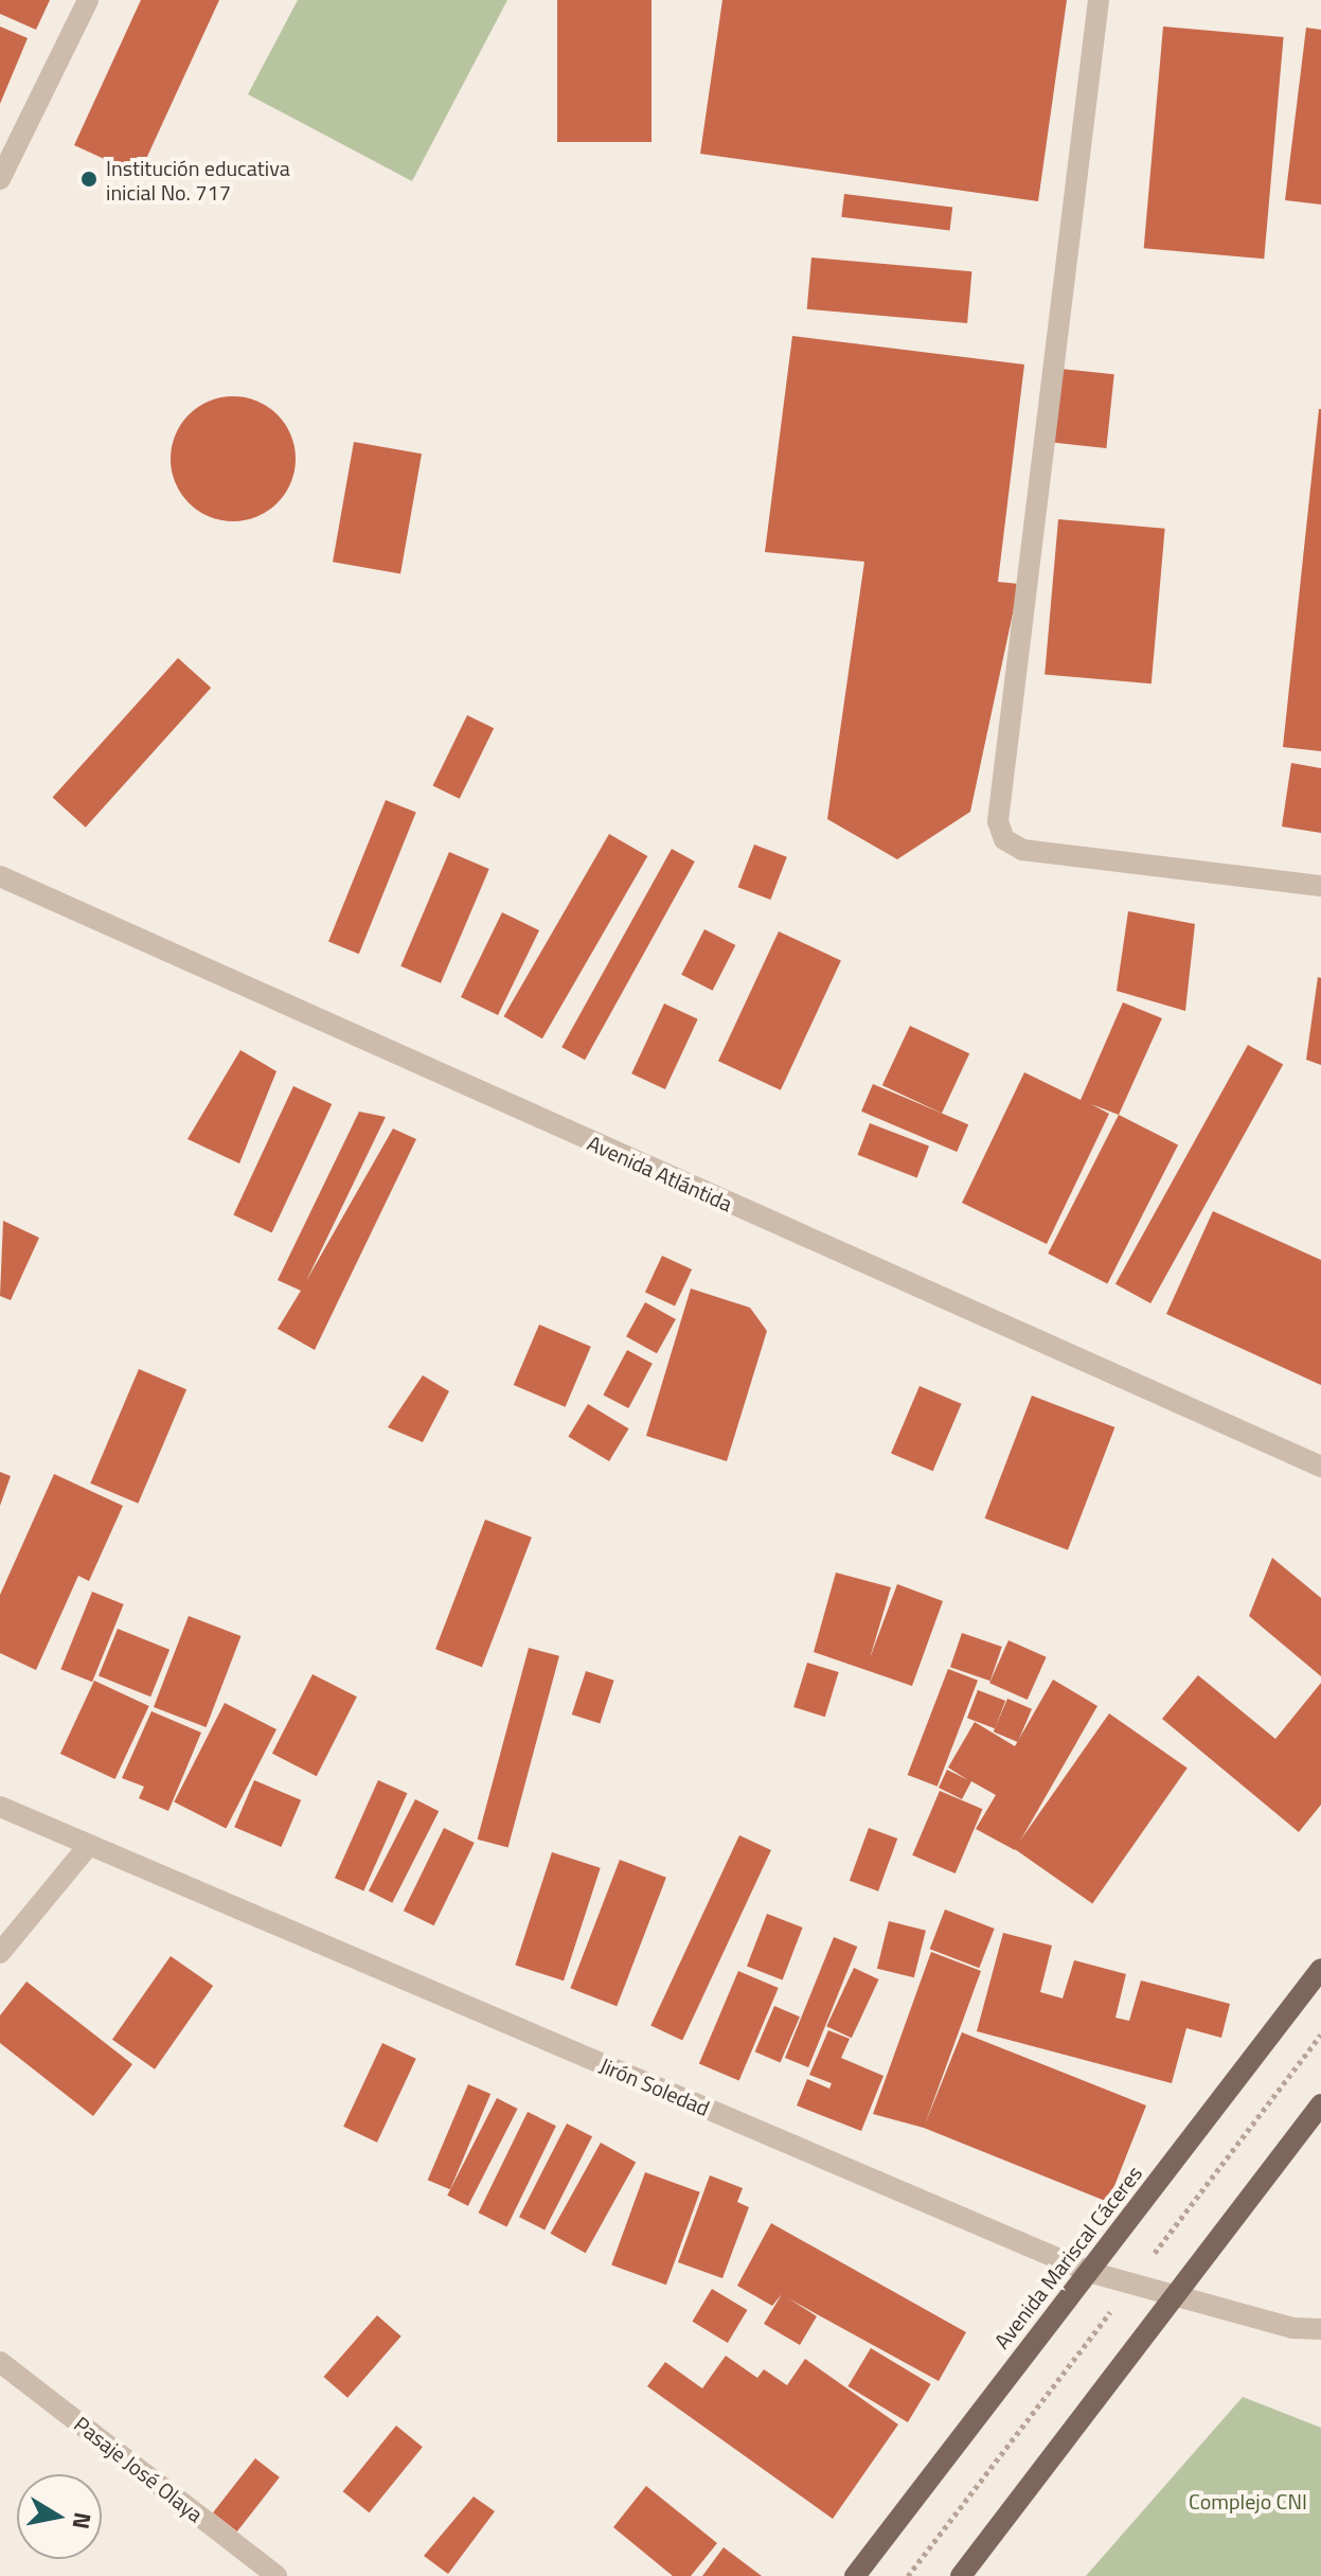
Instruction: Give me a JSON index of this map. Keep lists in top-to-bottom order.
{
  "streets": {
    "main road": ["Avenida Mariscal Cáceres"],
    "street": ["Avenida Atlántida", "Jirón Soledad", "Pasaje José Olaya"]
  },
  "crossings": [
    ["Jirón Soledad", "Avenida Mariscal Cáceres"]
  ],
  "parks": ["Complejo CNI"],
  "places": ["Institución educativa inicial No. 717"],
  "north": "right"
}
